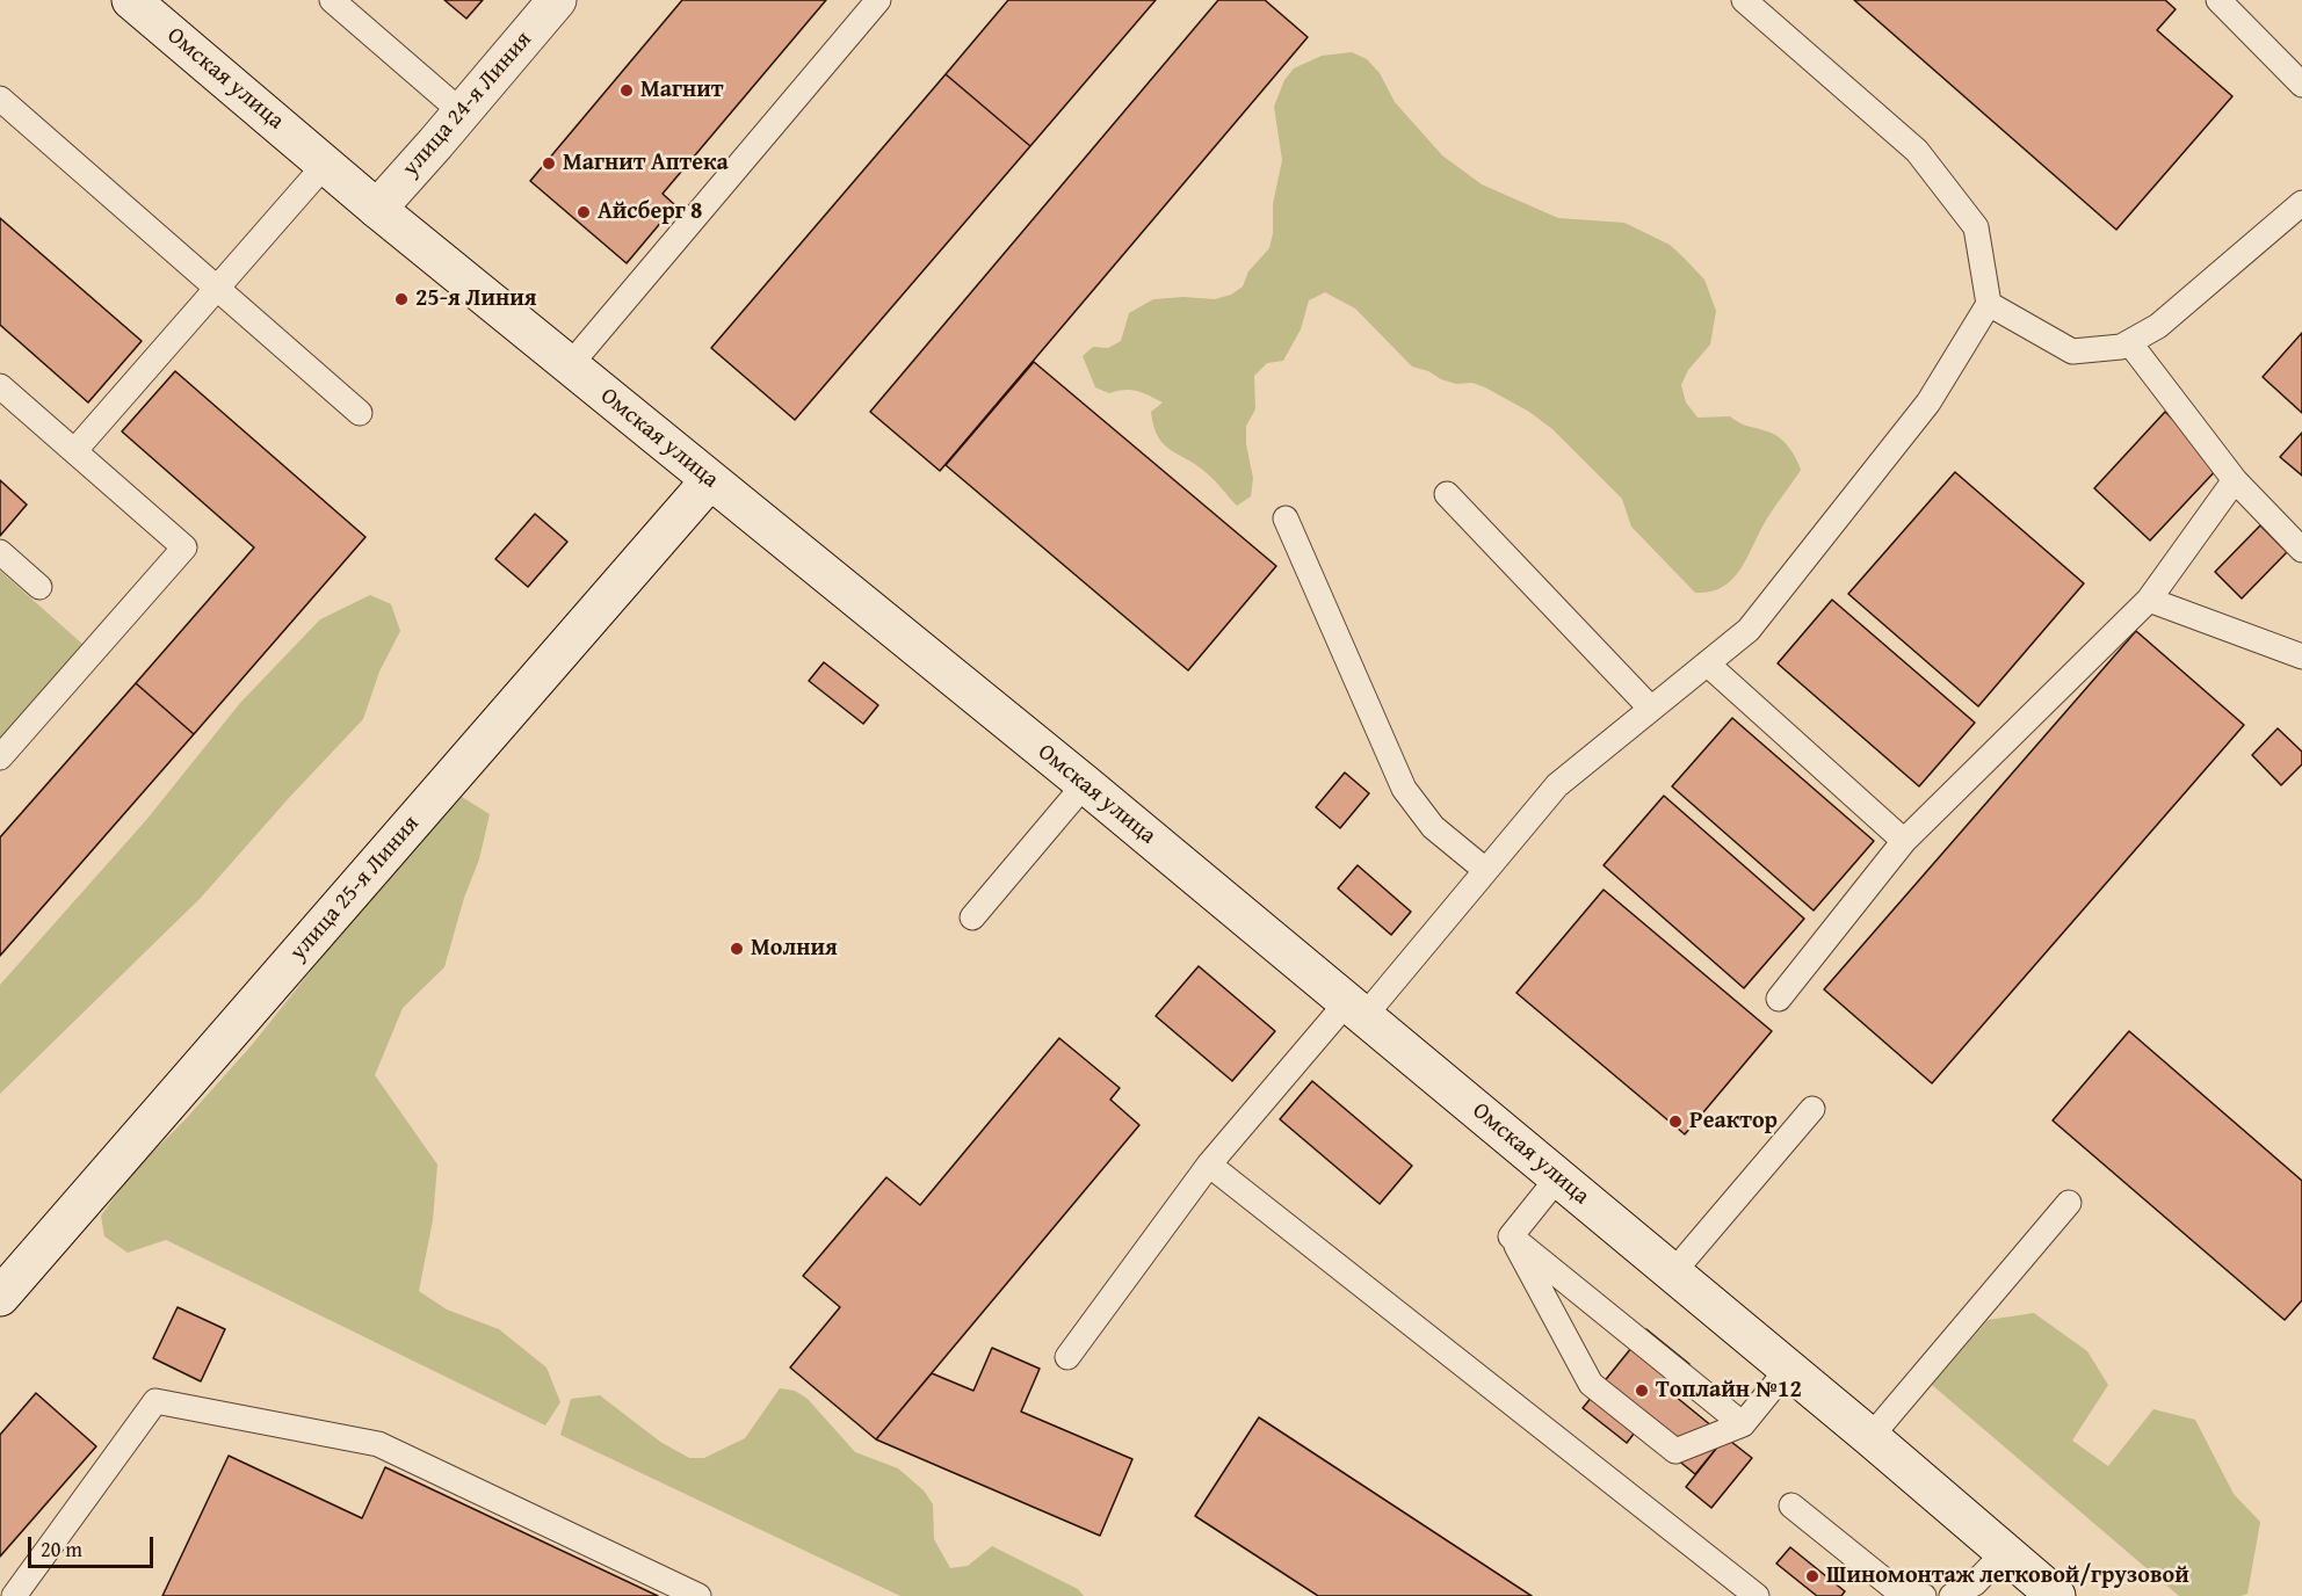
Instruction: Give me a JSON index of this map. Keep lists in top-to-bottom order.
{
  "streets": {
    "street": ["Омская улица", "улица 24-я Линия", "улица 25-я Линия"]
  },
  "crossings": [
    ["Омская улица", "улица 24-я Линия"],
    ["Омская улица", "улица 25-я Линия"]
  ],
  "places": [
    "Магнит",
    "Магнит Аптека",
    "Айсберг 8",
    "25-я Линия",
    "Молния",
    "Реактор",
    "Топлайн №12",
    "Шиномонтаж легковой/грузовой"
  ],
  "scale_bar": "20 m"
}
